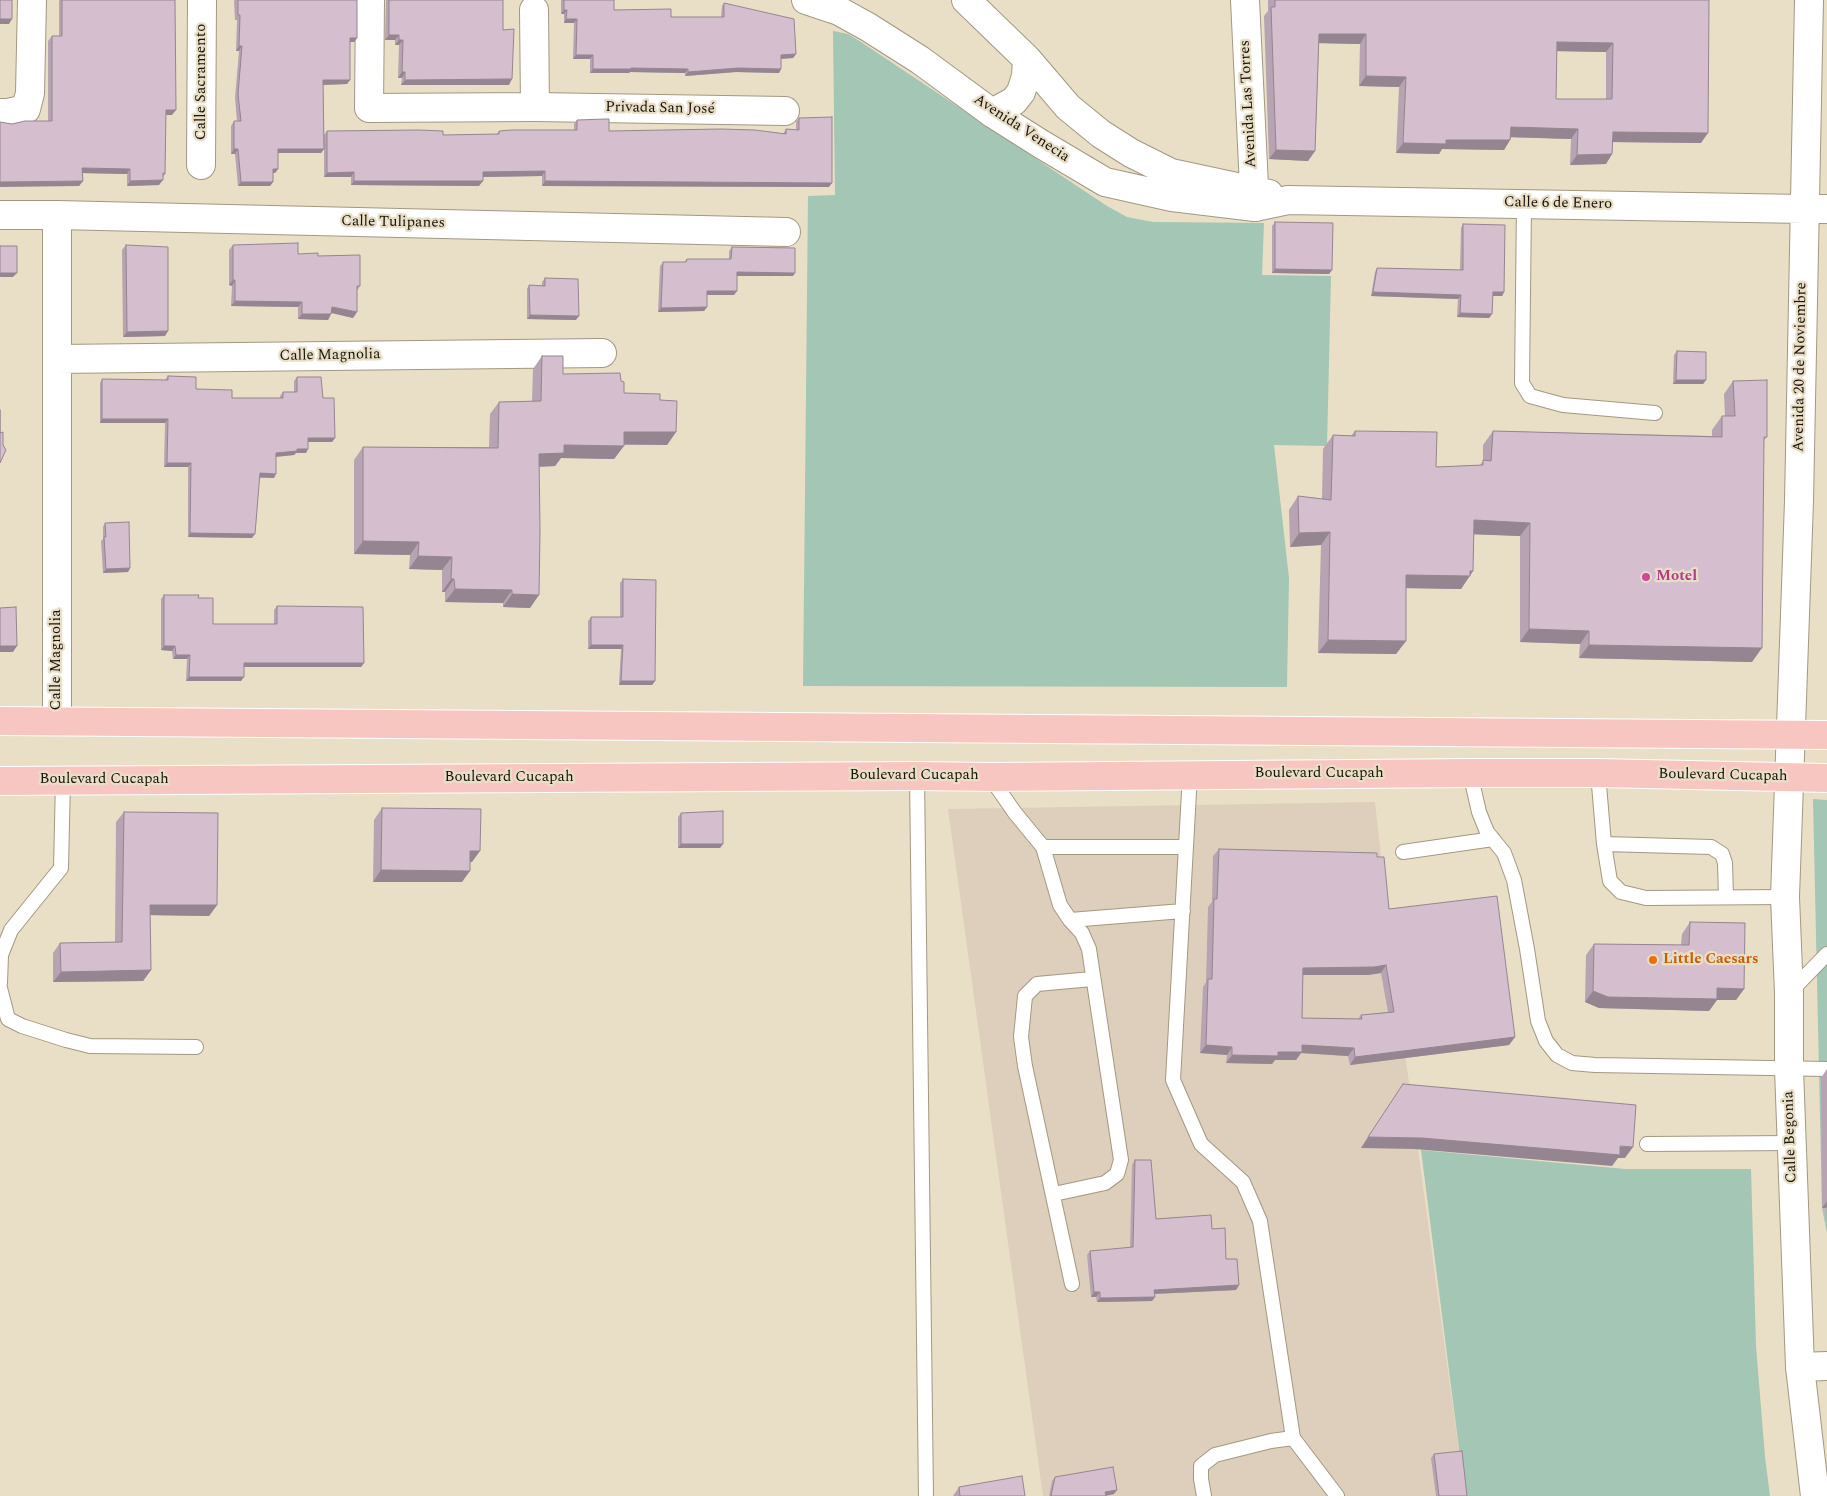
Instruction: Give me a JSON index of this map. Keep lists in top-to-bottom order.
{
  "streets": {
    "main road": ["Boulevard Cucapah"],
    "street": [
      "Calle Sacramento",
      "Avenida Las Torres",
      "Privada San José",
      "Avenida Venecia",
      "Calle 6 de Enero",
      "Calle Tulipanes",
      "Calle Magnolia",
      "Avenida 20 de Noviembre",
      "Calle Begonia"
    ]
  },
  "crossings": [
    ["Avenida Las Torres", "Avenida Venecia"],
    ["Avenida Las Torres", "Calle 6 de Enero"],
    ["Avenida Venecia", "Calle 6 de Enero"],
    ["Calle 6 de Enero", "Avenida 20 de Noviembre"],
    ["Calle Tulipanes", "Calle Magnolia"],
    ["Avenida 20 de Noviembre", "Boulevard Cucapah"],
    ["Avenida 20 de Noviembre", "Calle Begonia"],
    ["Boulevard Cucapah", "Calle Begonia"]
  ],
  "places": ["Motel", "Little Caesars"]
}
